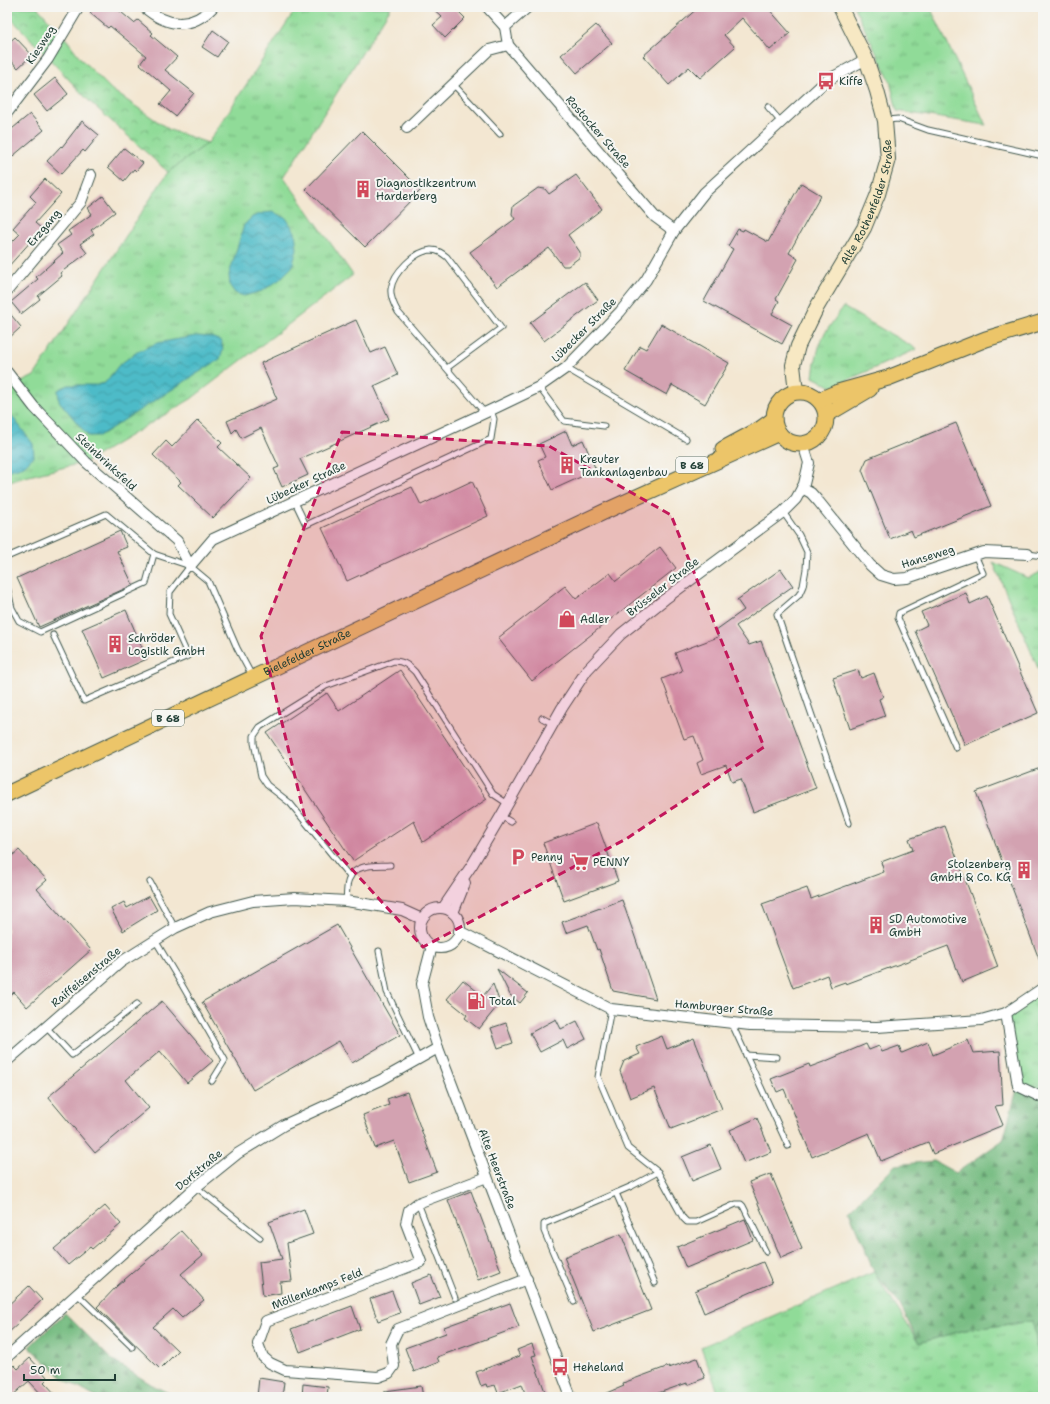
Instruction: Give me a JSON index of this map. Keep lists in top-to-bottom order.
{
  "streets": {
    "main road": ["B 68", "Bielefelder Straße"],
    "street": [
      "Kiesweg",
      "Rostocker Straße",
      "Alte Rothenfelder Straße",
      "Erzgang",
      "Lübecker Straße",
      "Steinbrinksfeld",
      "Hanseweg",
      "Brüsseler Straße",
      "Raiffeisenstraße",
      "Hamburger Straße",
      "Alte Heerstraße",
      "Dorfstraße",
      "Möllenkamps Feld"
    ]
  },
  "crossings": [
    ["Rostocker Straße", "Lübecker Straße"],
    ["Alte Rothenfelder Straße", "Lübecker Straße"],
    ["Alte Rothenfelder Straße", "Brüsseler Straße"],
    ["Alte Rothenfelder Straße", "Bielefelder Straße"],
    ["Lübecker Straße", "Steinbrinksfeld"],
    ["Hanseweg", "Brüsseler Straße"],
    ["Brüsseler Straße", "Bielefelder Straße"],
    ["Brüsseler Straße", "Raiffeisenstraße"],
    ["Brüsseler Straße", "Hamburger Straße"],
    ["Brüsseler Straße", "Alte Heerstraße"],
    ["Raiffeisenstraße", "Hamburger Straße"],
    ["Raiffeisenstraße", "Alte Heerstraße"],
    ["Hamburger Straße", "Alte Heerstraße"],
    ["Alte Heerstraße", "Dorfstraße"],
    ["Alte Heerstraße", "Möllenkamps Feld"]
  ],
  "places": {
    "bus stop": ["Kiffe", "Heheland"],
    "building": [
      "Diagnostikzentrum Harderberg",
      "Kreuter Tankanlagenbau",
      "Schröder Logistik GmbH",
      "Stolzenberg GmbH & Co. KG",
      "SD Automotive GmbH"
    ],
    "shop": ["Adler"],
    "parking": ["Penny"],
    "supermarket": ["PENNY"],
    "fuel station": ["Total"]
  },
  "scale_bar": "50 m"
}
